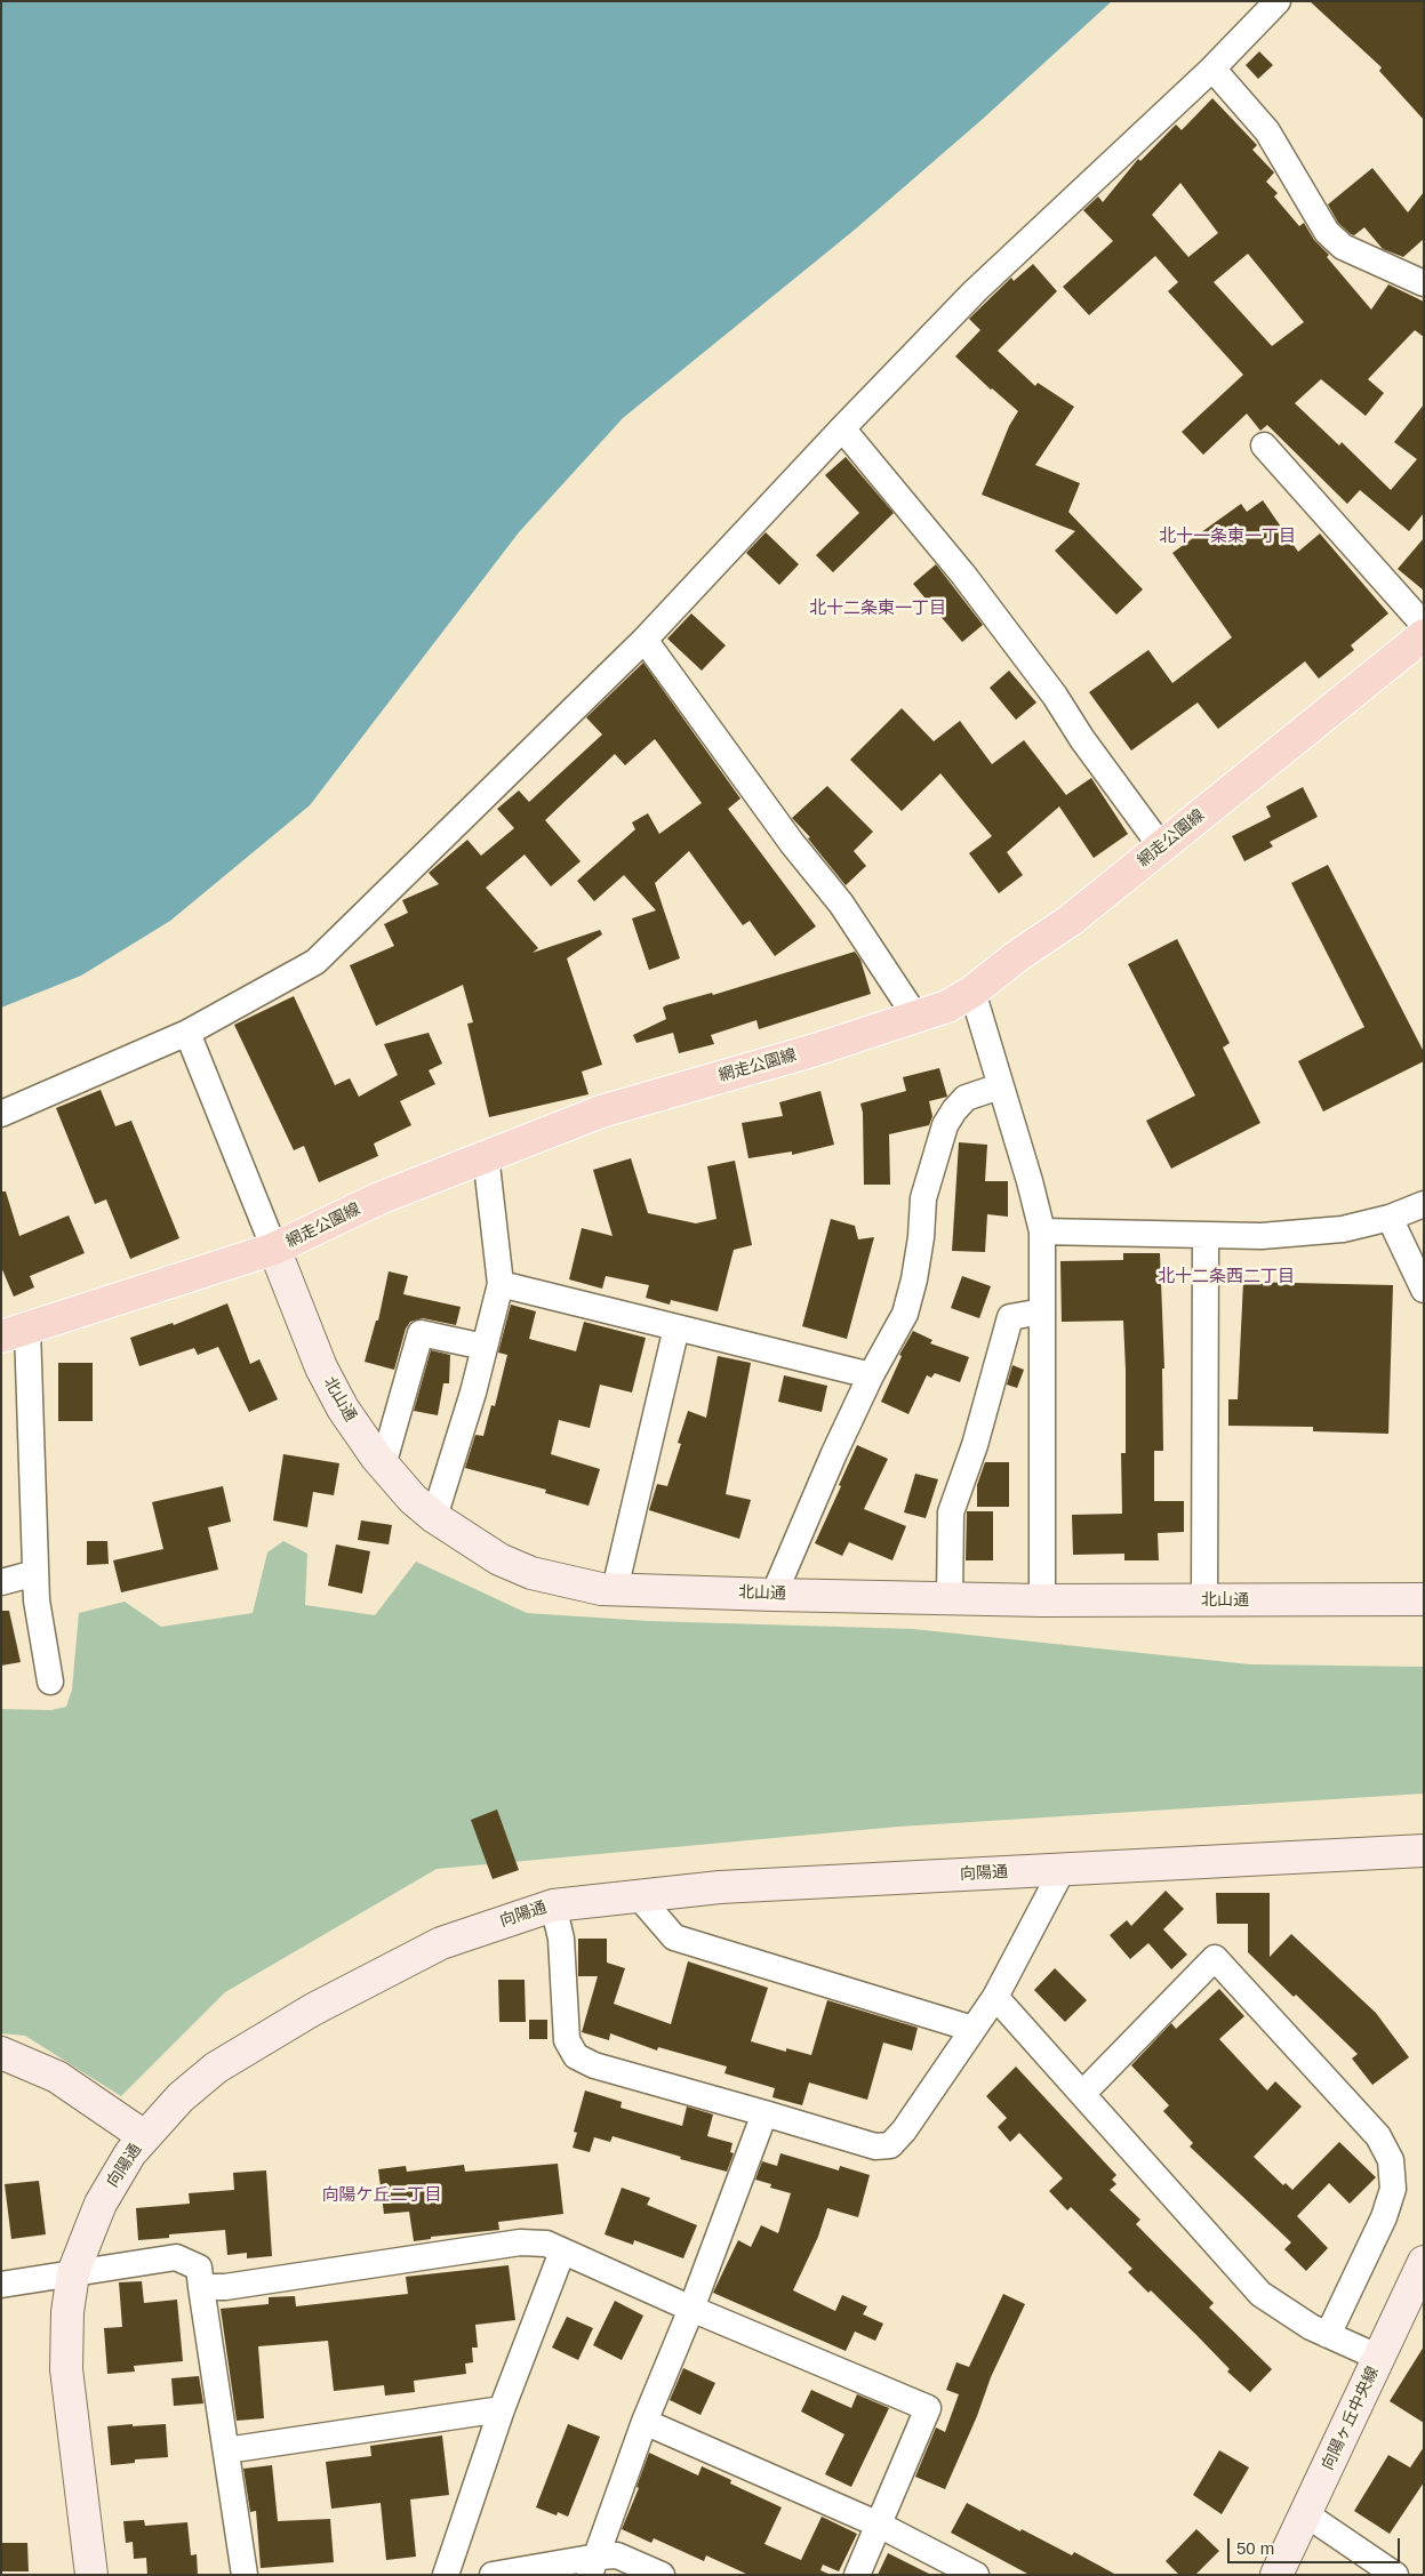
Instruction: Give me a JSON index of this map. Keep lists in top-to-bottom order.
{
  "streets": {
    "main road": ["網走公園線"],
    "street": ["北山通", "向陽通", "向陽ヶ丘中央線"]
  },
  "crossings": [
    ["網走公園線", "北山通"]
  ],
  "districts": [
    "北十一条東一丁目",
    "北十二条東一丁目",
    "北十二条西二丁目",
    "向陽ケ丘二丁目"
  ],
  "scale_bar": "50 m"
}
